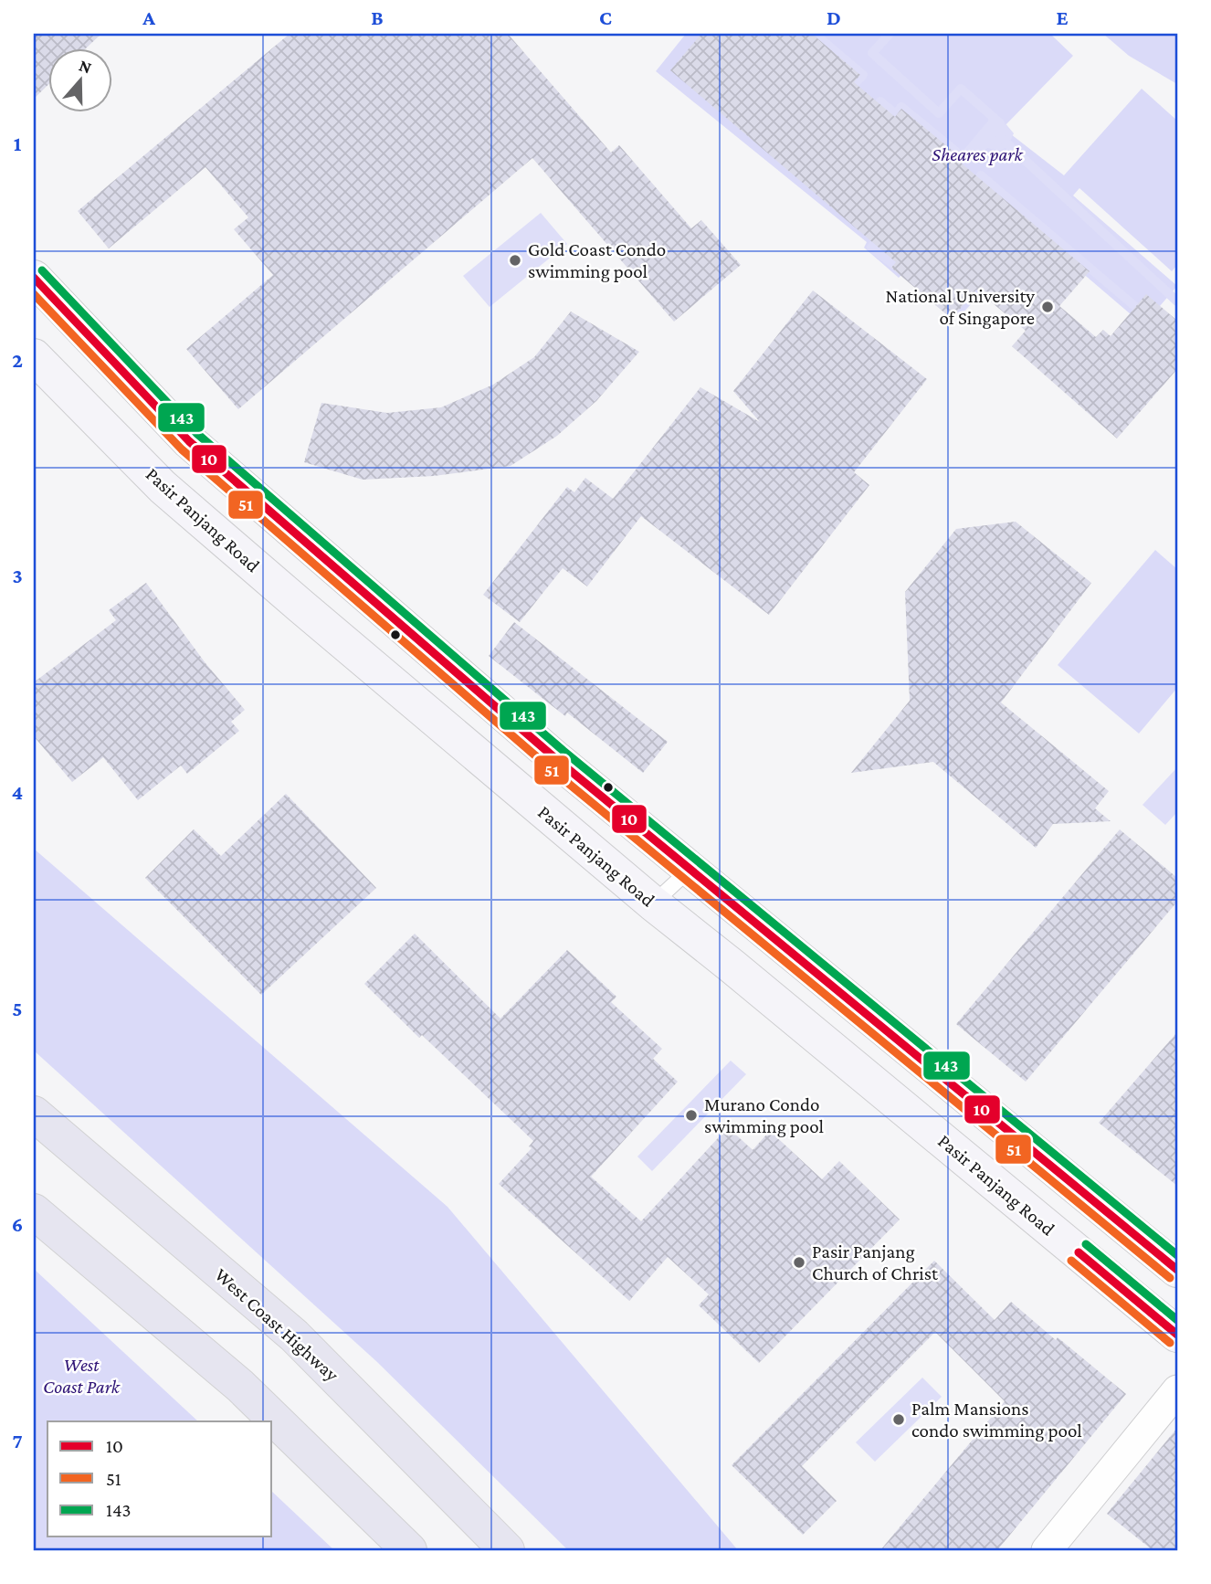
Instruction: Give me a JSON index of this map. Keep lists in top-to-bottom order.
{
  "streets": {
    "highway": ["West Coast Highway"],
    "main road": ["Pasir Panjang Road"]
  },
  "parks": ["Sheares park", "West Coast Park"],
  "places": [
    "Gold Coast Condo swimming pool",
    "National University of Singapore",
    "Murano Condo swimming pool",
    "Pasir Panjang Church of Christ",
    "Palm Mansions condo swimming pool"
  ],
  "lines": ["transit line 143", "transit line 10", "transit line 51"],
  "legend": ["10", "51", "143"],
  "north": "top",
  "grid": {
    "columns": [
      "A",
      "B",
      "C",
      "D",
      "E"
    ],
    "rows": [
      "1",
      "2",
      "3",
      "4",
      "5",
      "6",
      "7"
    ]
  }
}
